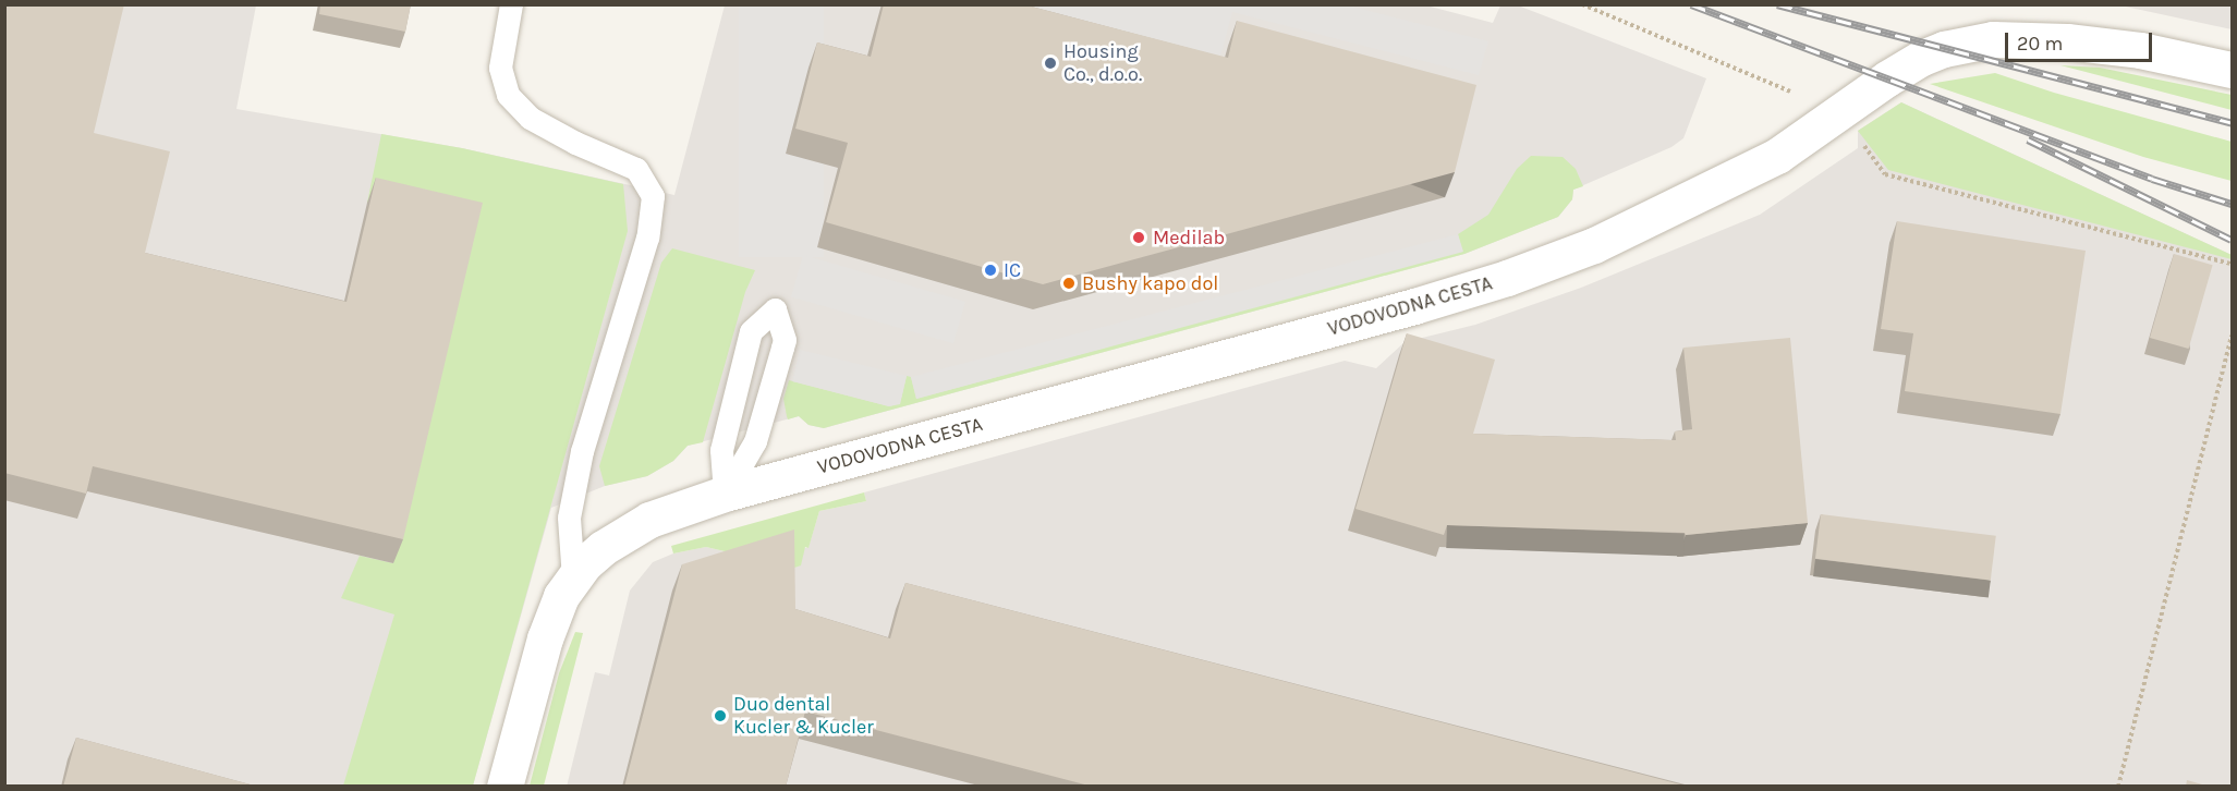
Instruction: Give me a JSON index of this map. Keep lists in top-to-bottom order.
{
  "streets": {
    "street": ["VODOVODNA CESTA"]
  },
  "places": [
    "Housing Co., d.o.o.",
    "Medilab",
    "IC",
    "Bushy kapo dol",
    "Duo dental Kucler & Kucler"
  ],
  "scale_bar": "20 m"
}
